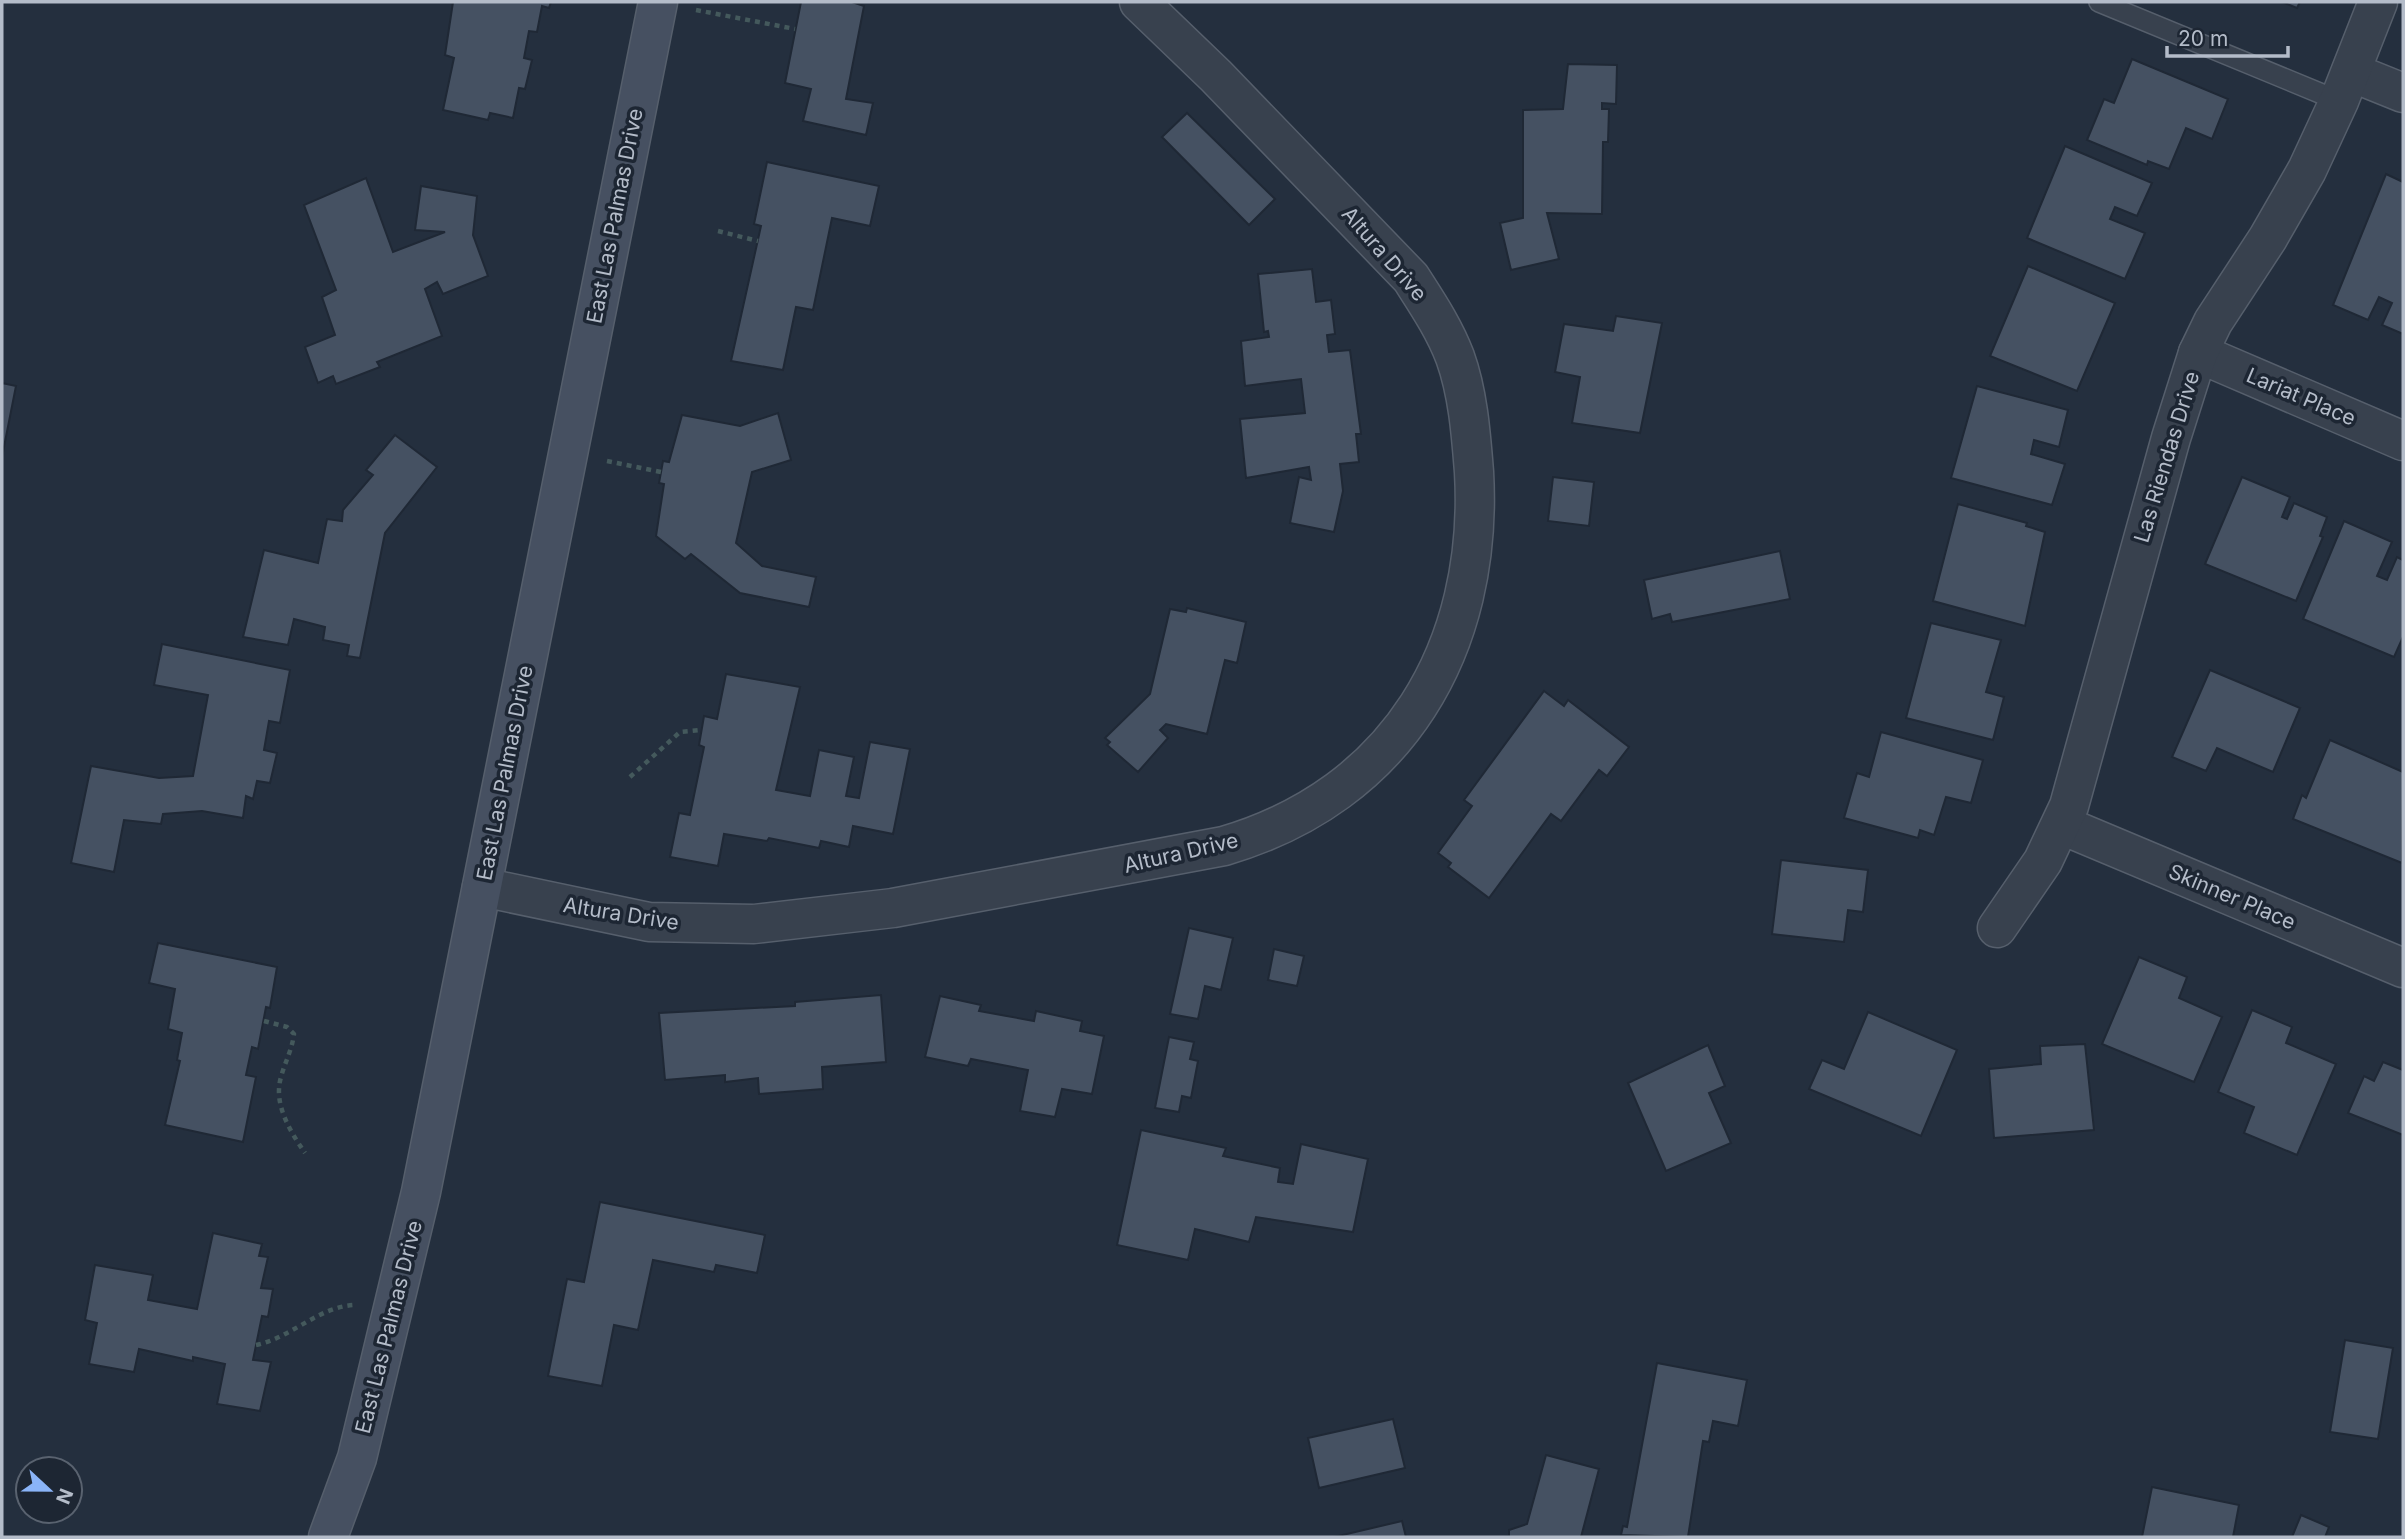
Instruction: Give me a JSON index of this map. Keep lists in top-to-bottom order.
{
  "streets": {
    "street": [
      "East Las Palmas Drive",
      "Altura Drive",
      "Lariat Place",
      "Las Riendas Drive",
      "Skinner Place"
    ]
  },
  "crossings": [
    ["East Las Palmas Drive", "Altura Drive"],
    ["Lariat Place", "Las Riendas Drive"],
    ["Las Riendas Drive", "Skinner Place"]
  ],
  "scale_bar": "20 m",
  "north": "right"
}
